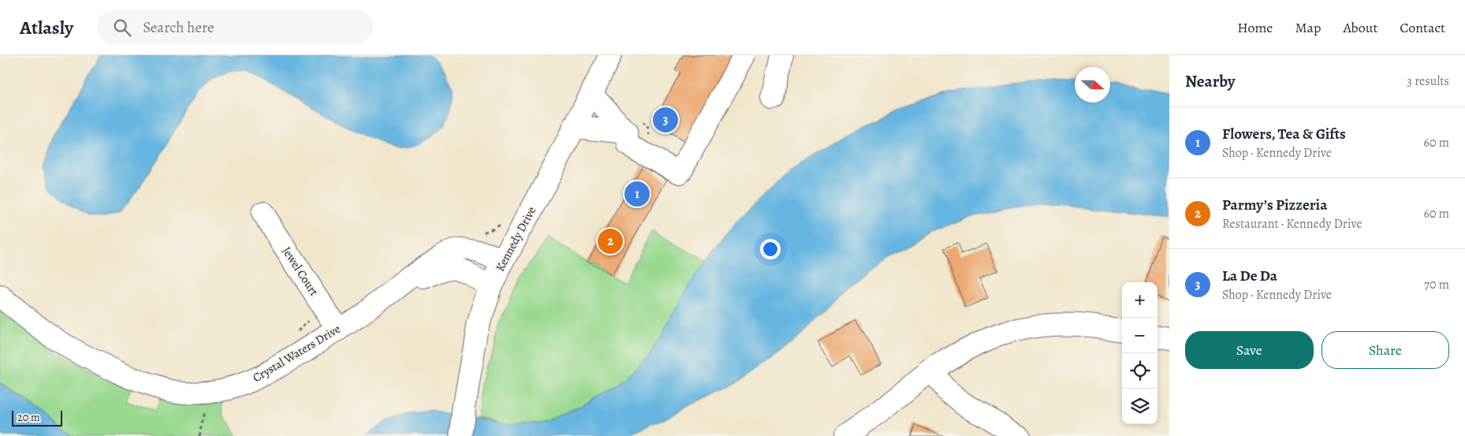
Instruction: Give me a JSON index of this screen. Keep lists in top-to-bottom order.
{
  "streets": {
    "street": ["Kennedy Drive", "Jewel Court", "Crystal Waters Drive"]
  },
  "crossings": [
    ["Kennedy Drive", "Crystal Waters Drive"],
    ["Jewel Court", "Crystal Waters Drive"]
  ],
  "scale_bar": "20 m",
  "north": "right",
  "page": {
    "header": "Atlasly",
    "search": "Search here",
    "nav": [
      "Home",
      "Map",
      "About",
      "Contact"
    ],
    "heading": ["Nearby", "3 results"],
    "pins": ["3", "1", "2"],
    "list": [
      {
        "mark": "1",
        "name": "Flowers, Tea & Gifts",
        "note": "Shop · Kennedy Drive",
        "value": "60 m"
      },
      {
        "mark": "2",
        "name": "Parmy’s Pizzeria",
        "note": "Restaurant · Kennedy Drive",
        "value": "60 m"
      },
      {
        "mark": "3",
        "name": "La De Da",
        "note": "Shop · Kennedy Drive",
        "value": "70 m"
      }
    ],
    "map_buttons": ["+", "−"],
    "buttons": ["Save", "Share"],
    "scale": "20 m"
  }
}
